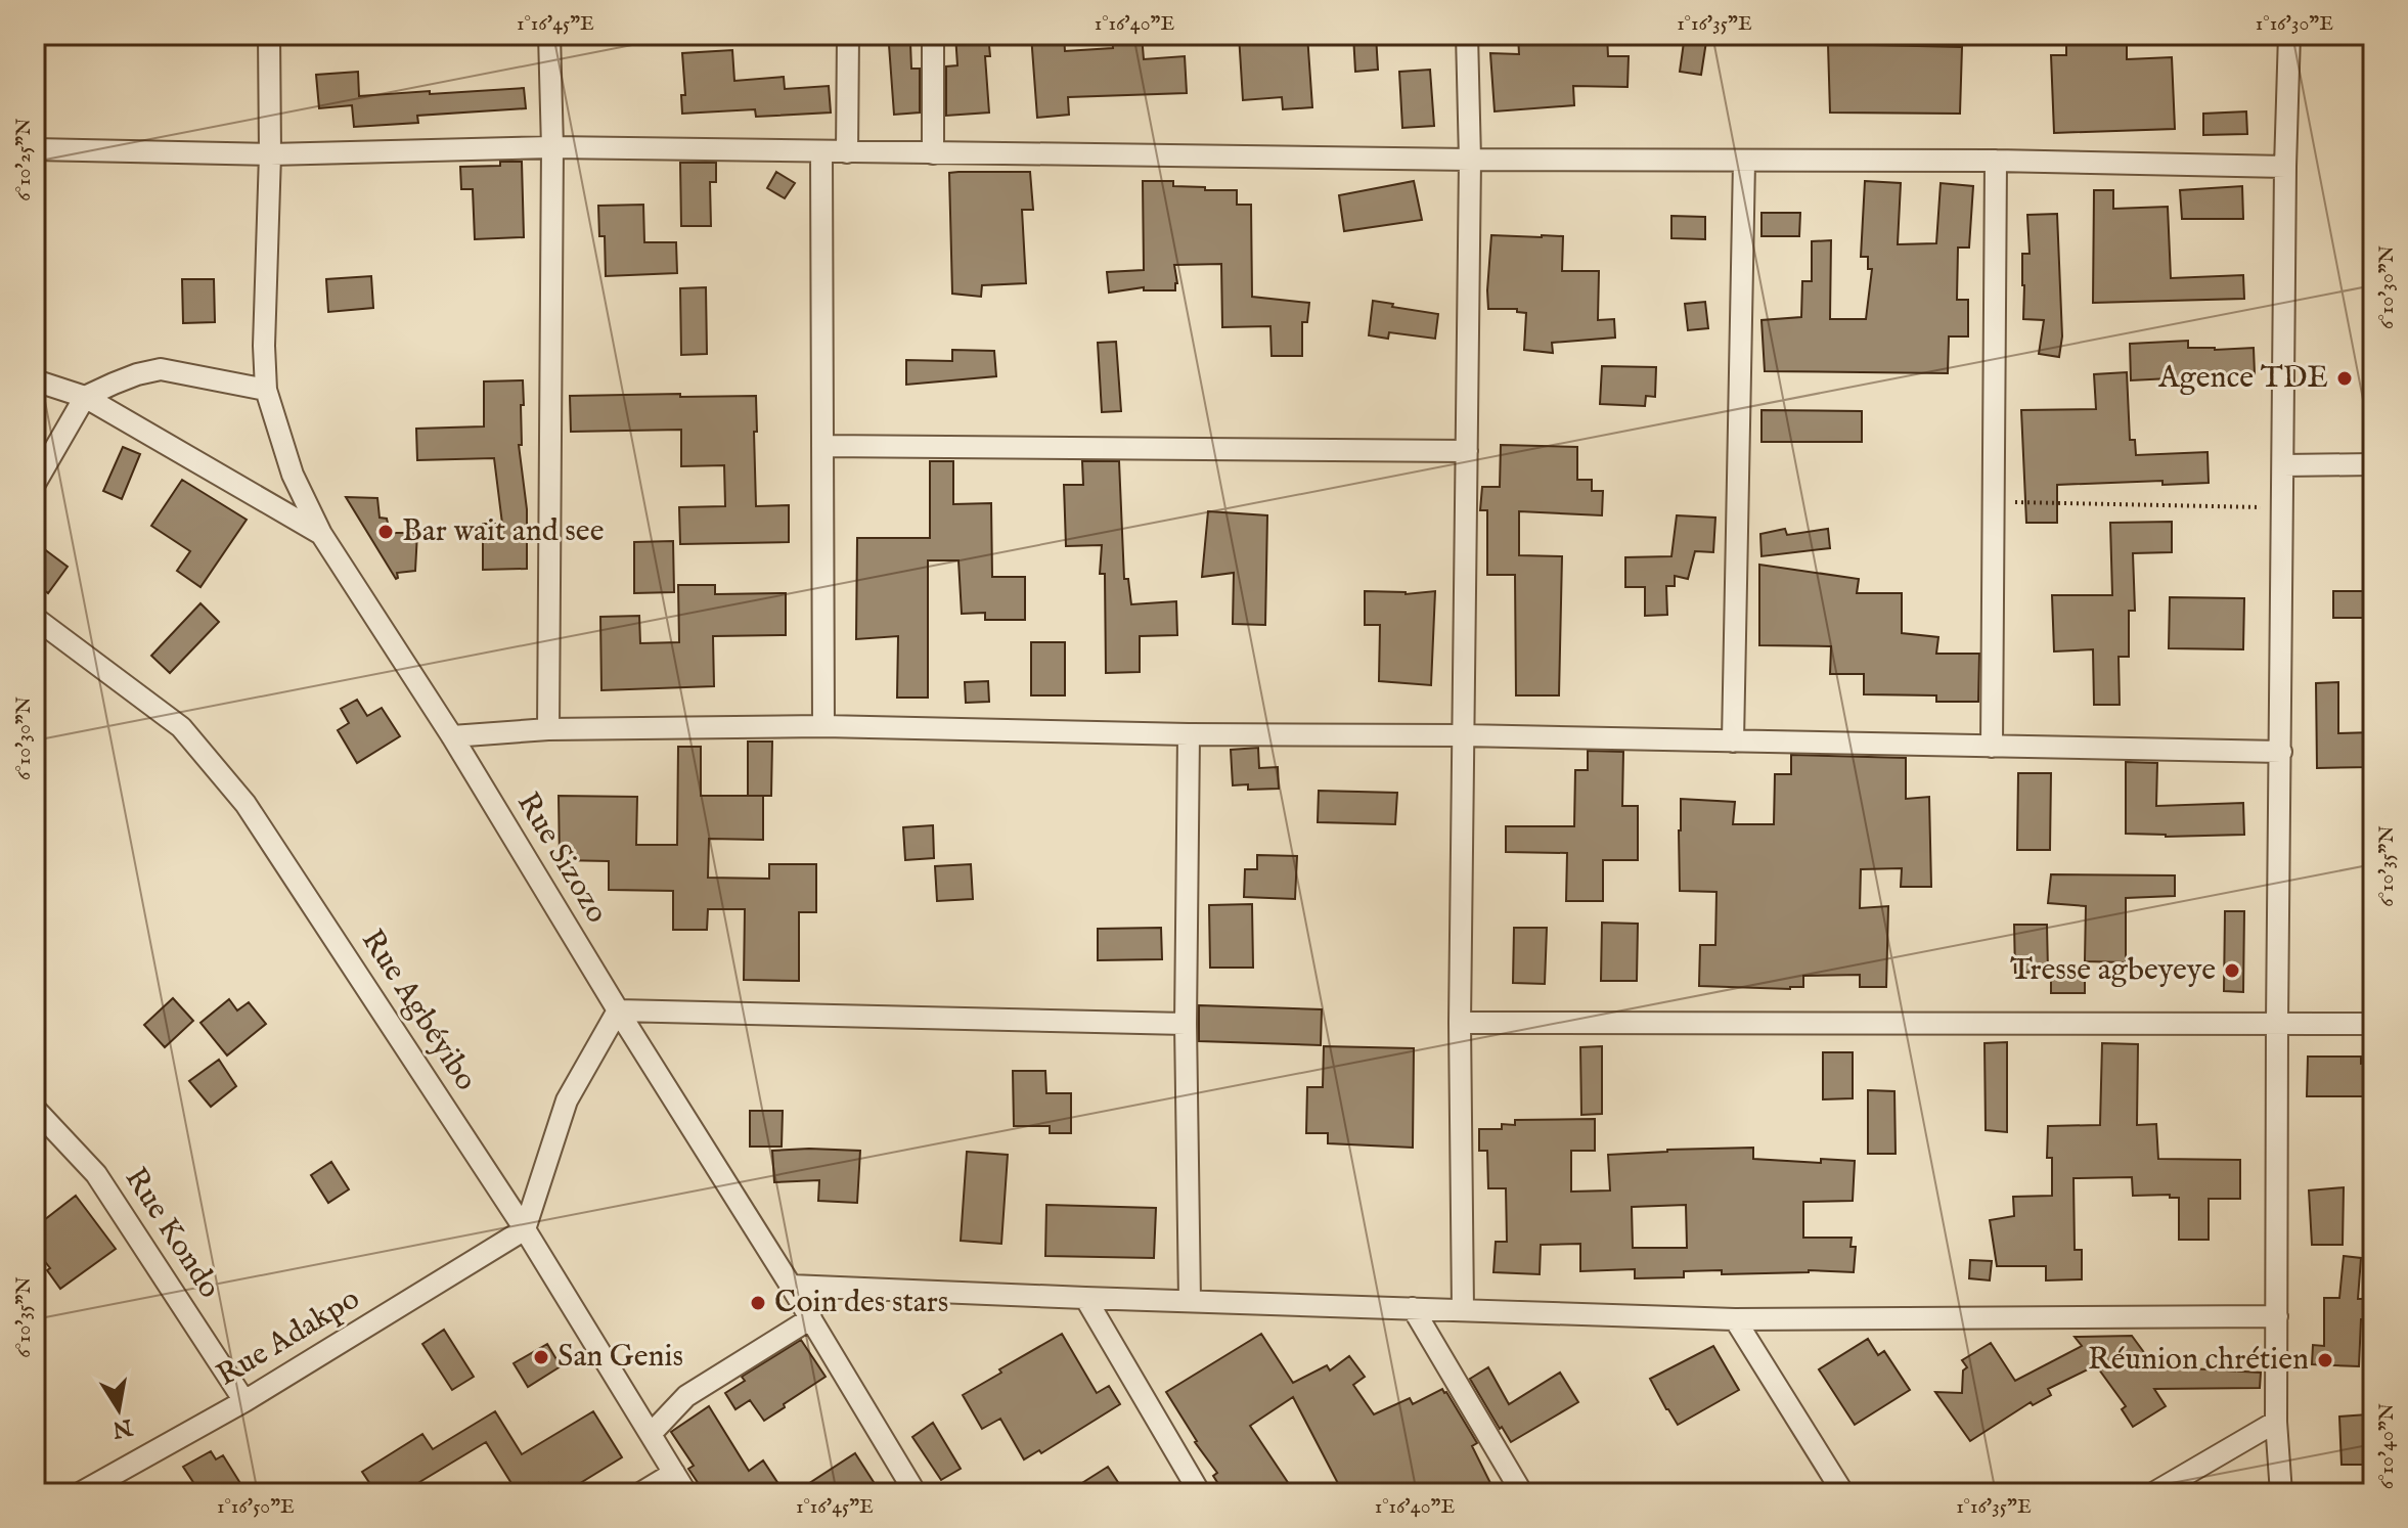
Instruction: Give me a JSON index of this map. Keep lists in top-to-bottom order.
{
  "streets": {
    "street": [
      "Rue Sizozo",
      "Rue Agbéyibo",
      "Rue Kondo",
      "Rue Adakpo"
    ]
  },
  "crossings": [
    ["Rue Agbéyibo", "Rue Adakpo"],
    ["Rue Kondo", "Rue Adakpo"]
  ],
  "places": [
    "Agence TDE",
    "Bar wait and see",
    "Tresse agbeyeye",
    "Coin des stars",
    "San Genis",
    "Réunion chrétien"
  ],
  "north": "bottom",
  "coordinates": [
    "1°16'45\"E",
    "1°16'40\"E",
    "1°16'35\"E",
    "1°16'30\"E",
    "6°10'25\"N",
    "6°10'30\"N",
    "6°10'35\"N",
    "6°10'40\"N",
    "1°16'50\"E"
  ]
}
